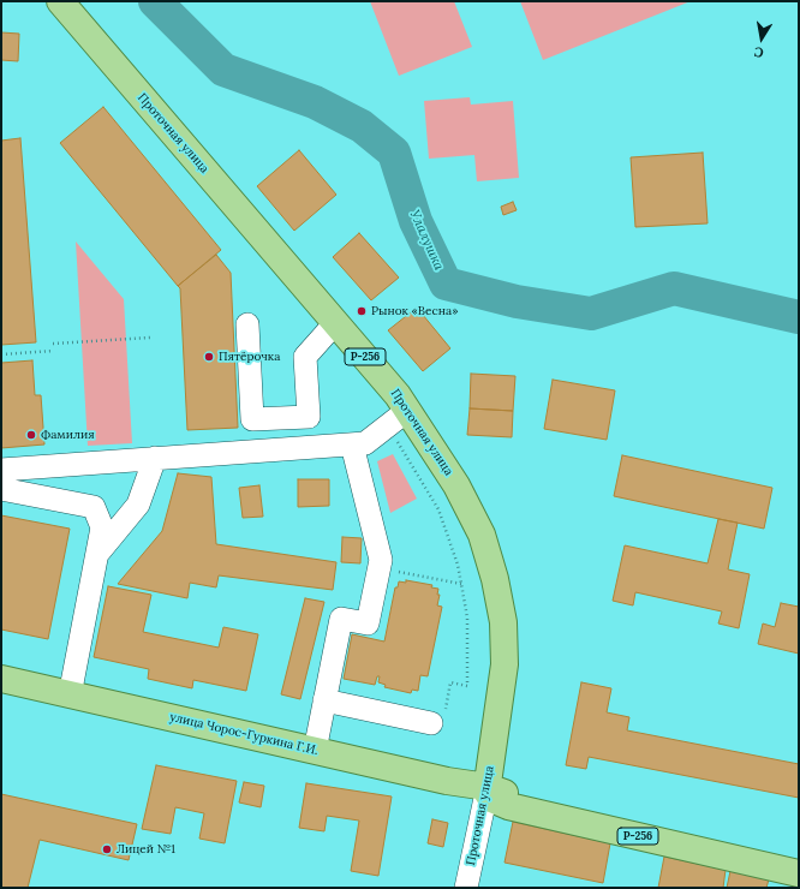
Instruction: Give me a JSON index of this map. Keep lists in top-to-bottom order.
{
  "streets": {
    "main road": ["Проточная улица", "Р-256", "улица Чорос-Гуркина Г.И."]
  },
  "crossings": [
    ["Проточная улица", "Р-256"],
    ["Проточная улица", "улица Чорос-Гуркина Г.И."],
    ["Р-256", "улица Чорос-Гуркина Г.И."]
  ],
  "water": ["Улалушка"],
  "places": [
    "Рынок «Весна»",
    "Пятёрочка",
    "Фамилия",
    "Лицей №1"
  ],
  "north": "bottom"
}
